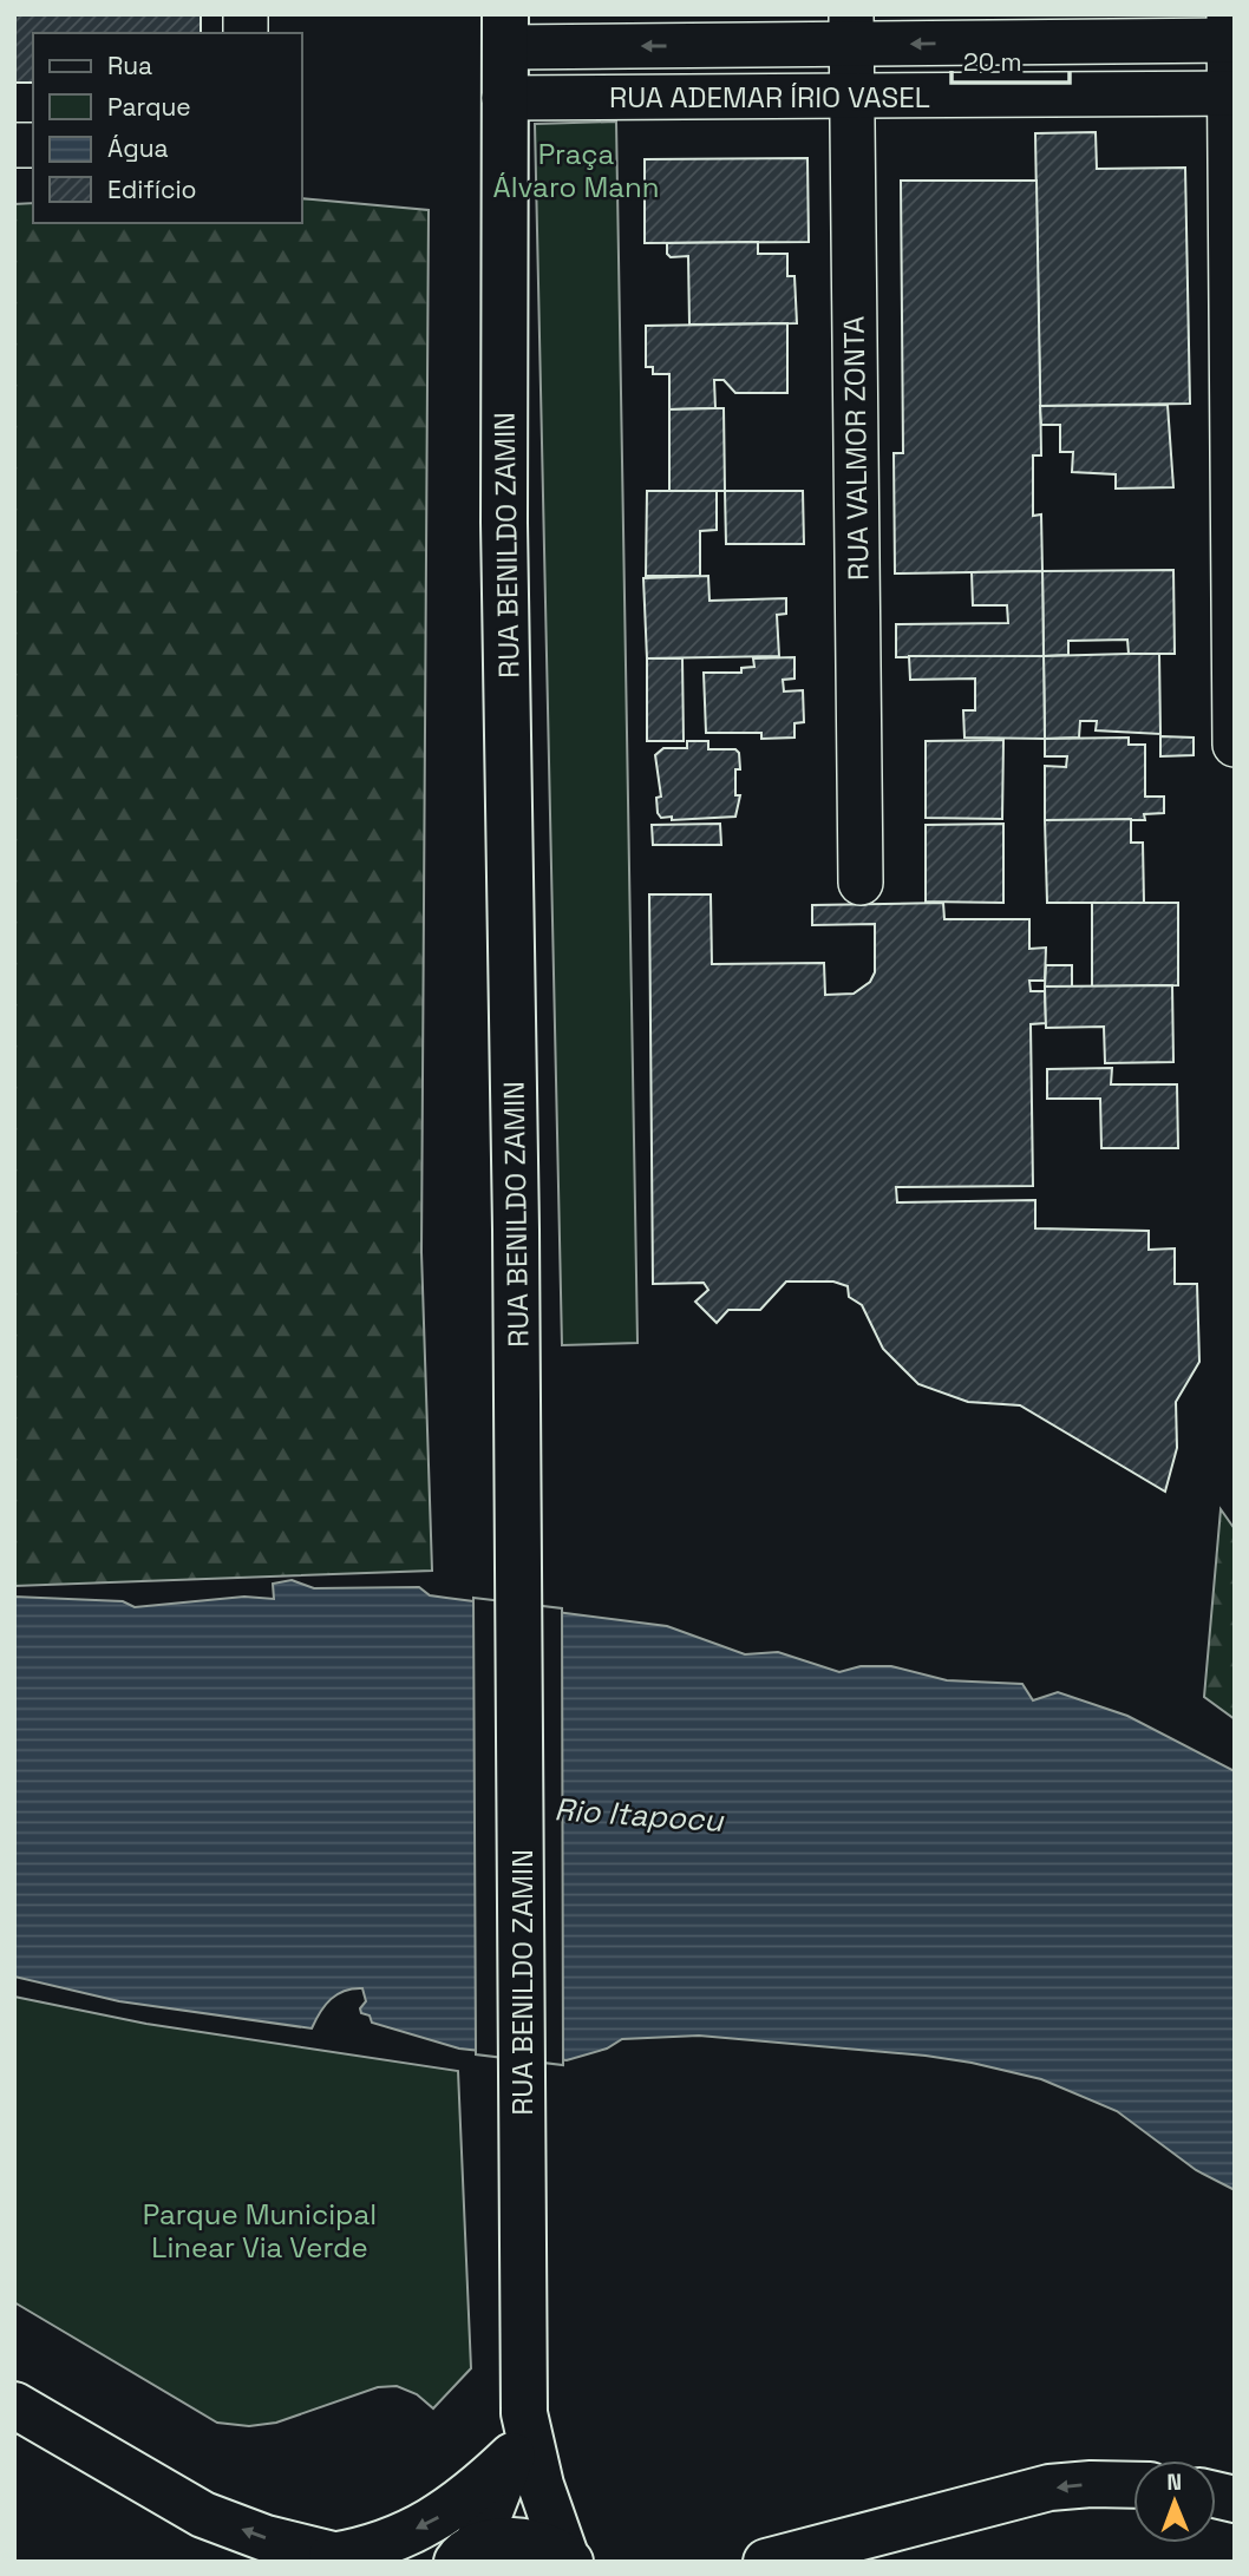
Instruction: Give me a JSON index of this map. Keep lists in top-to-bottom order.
{
  "streets": {
    "main road": ["RUA BENILDO ZAMIN"],
    "street": ["RUA ADEMAR ÍRIO VASEL", "RUA VALMOR ZONTA"]
  },
  "crossings": [
    ["RUA ADEMAR ÍRIO VASEL", "RUA VALMOR ZONTA"],
    ["RUA ADEMAR ÍRIO VASEL", "RUA BENILDO ZAMIN"]
  ],
  "water": ["Rio Itapocu"],
  "parks": ["Praça Álvaro Mann", "Parque Municipal Linear Via Verde"],
  "legend": [
    "Rua",
    "Parque",
    "Água",
    "Edifício"
  ],
  "scale_bar": "20 m",
  "north": "top"
}
